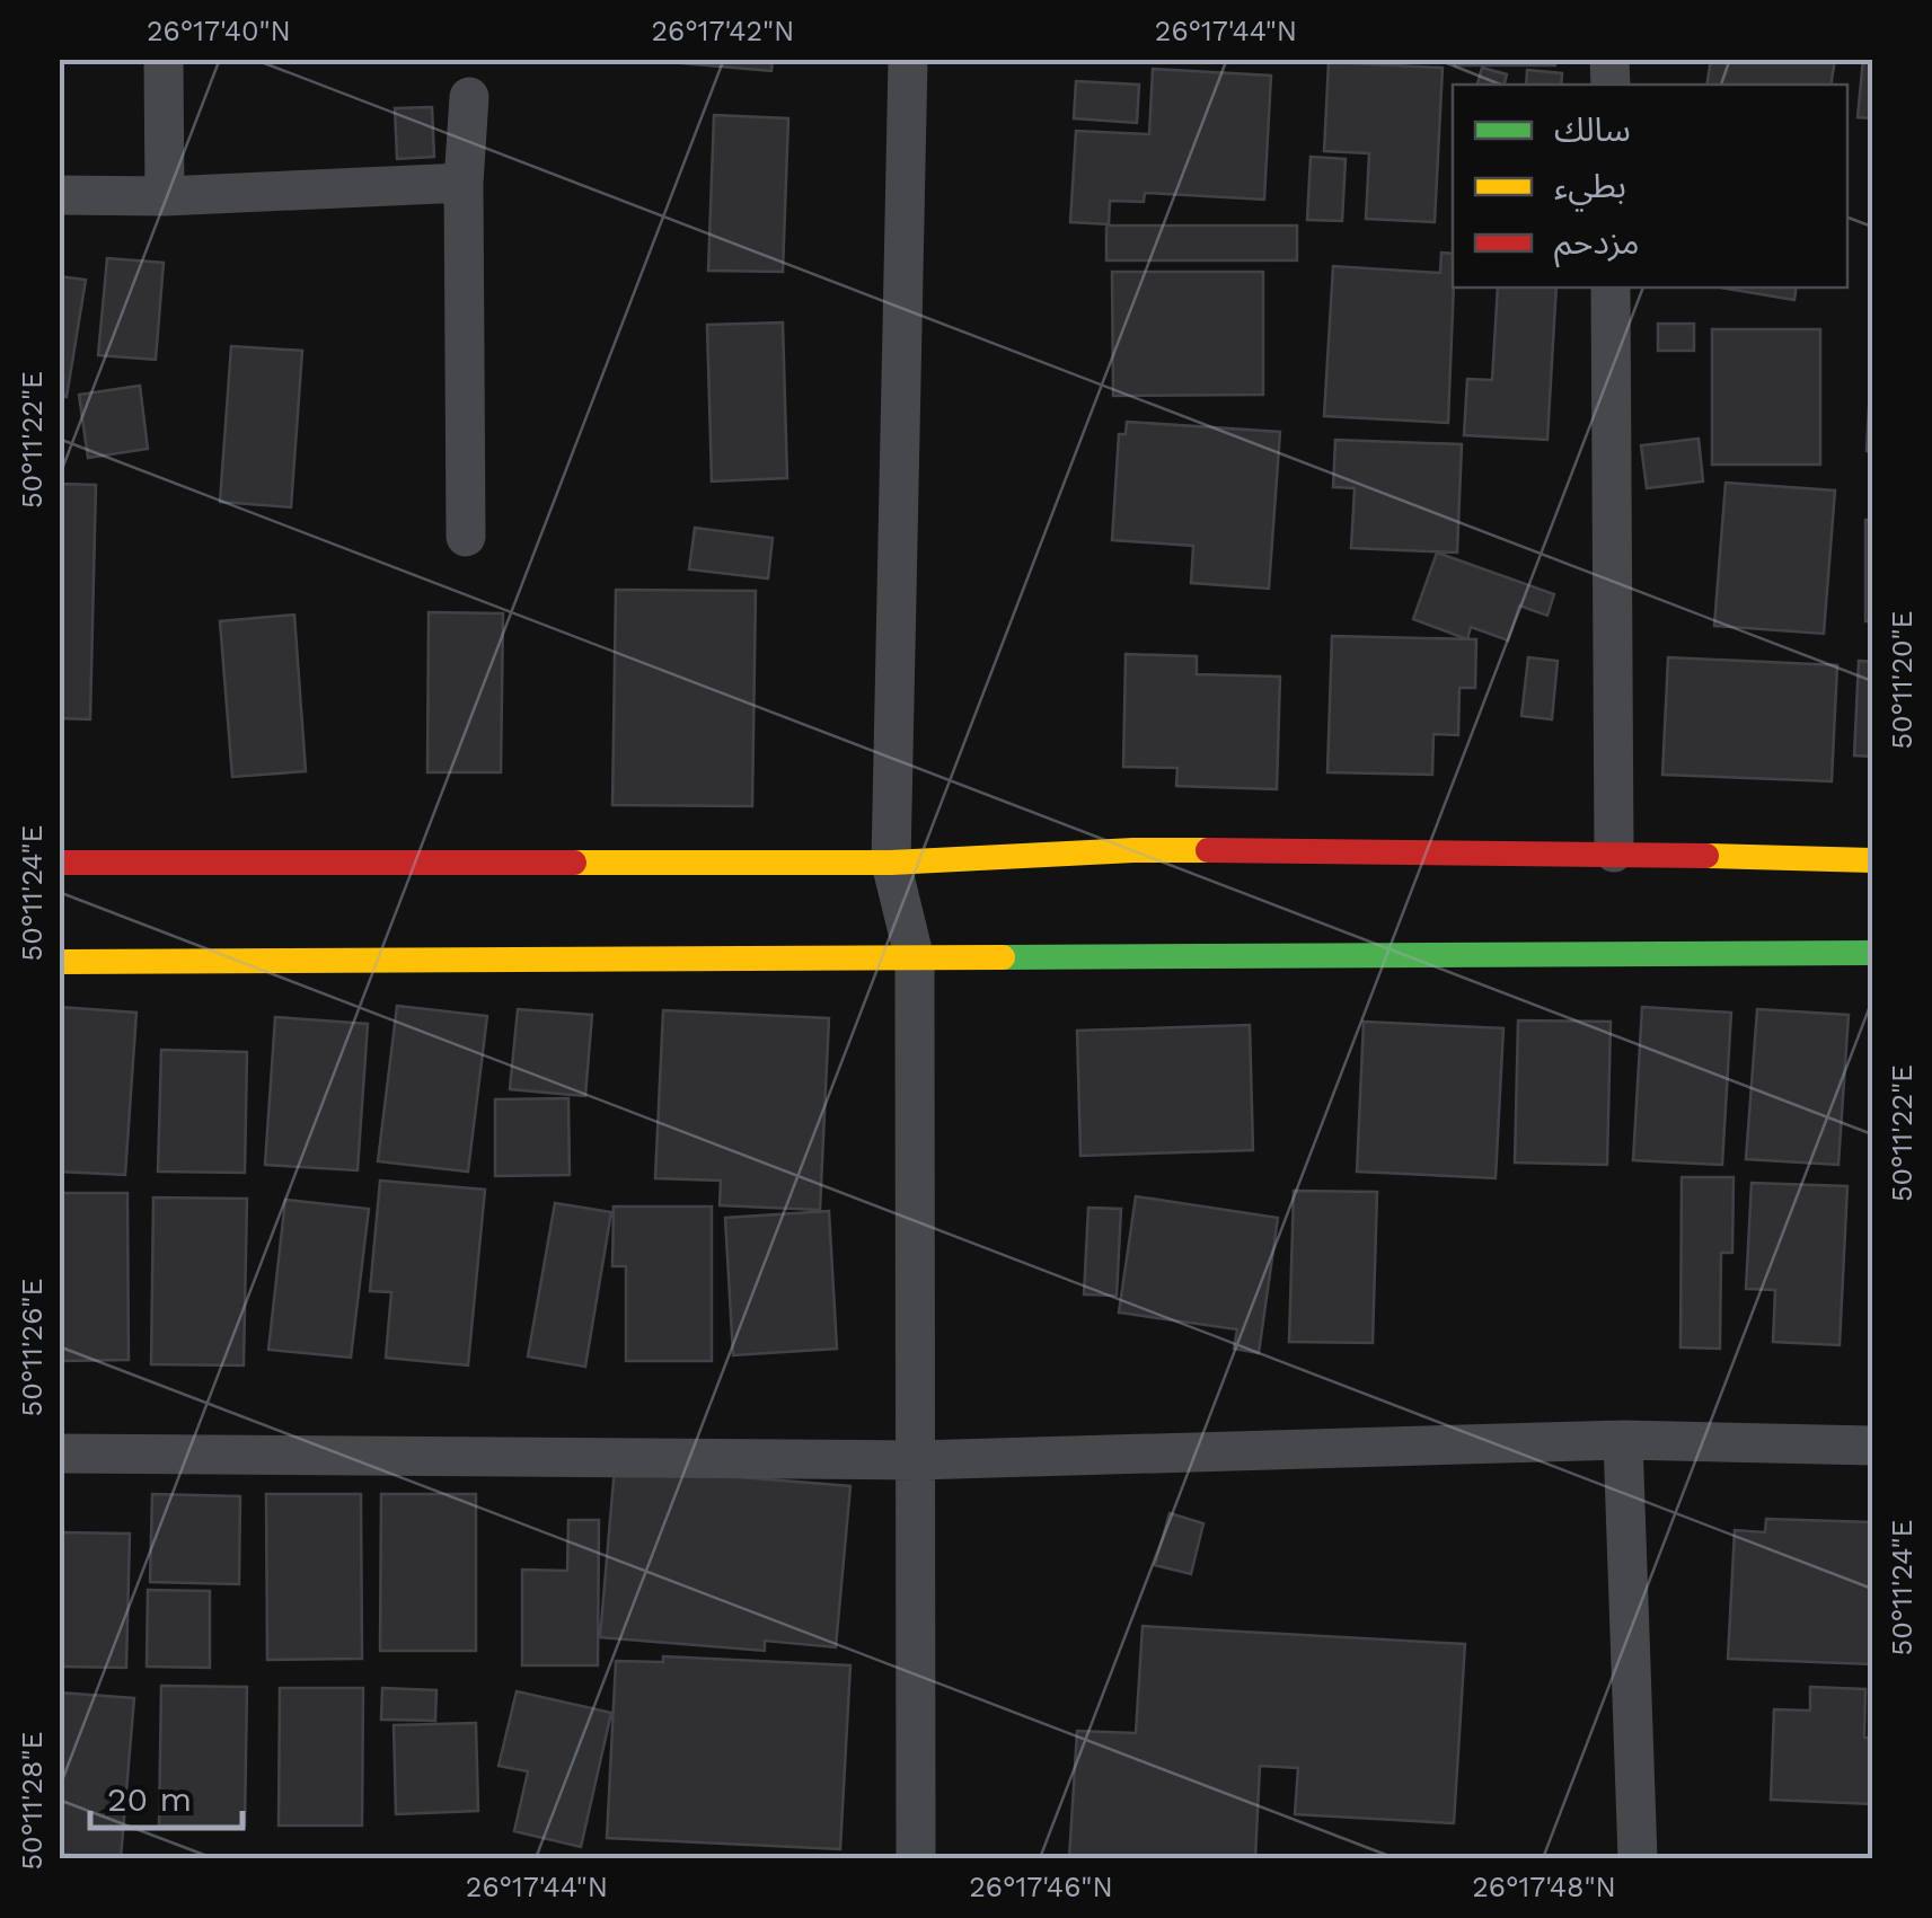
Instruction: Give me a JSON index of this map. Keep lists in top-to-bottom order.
{
  "legend": ["سالك", "بطيء", "مزدحم"],
  "scale_bar": "20 m",
  "coordinates": [
    "26°17'40\"N",
    "26°17'42\"N",
    "26°17'44\"N",
    "50°11'22\"E",
    "50°11'20\"E",
    "50°11'24\"E",
    "50°11'26\"E",
    "50°11'28\"E",
    "26°17'46\"N",
    "26°17'48\"N"
  ]
}
